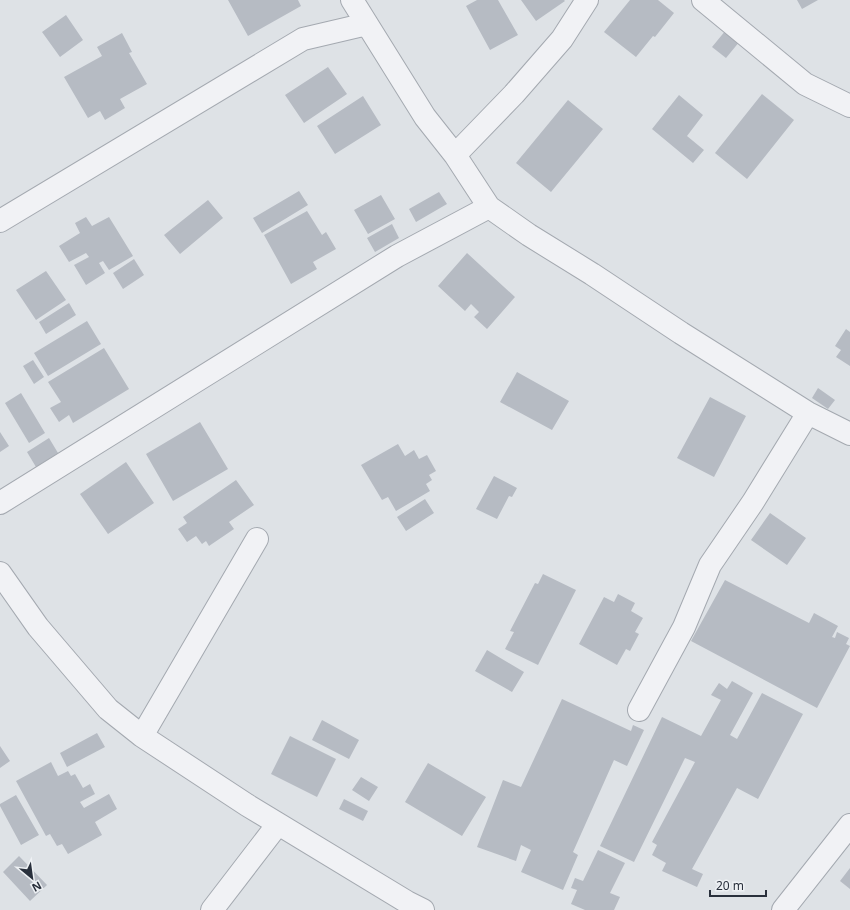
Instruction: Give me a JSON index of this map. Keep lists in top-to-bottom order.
{
  "scale_bar": "20 m",
  "north": "bottom right"
}
